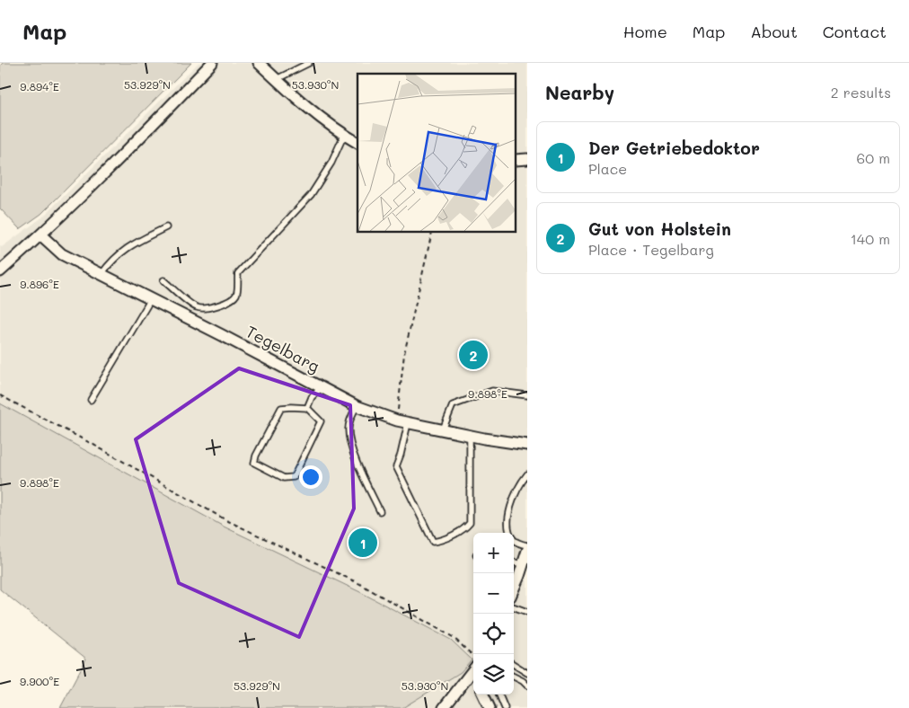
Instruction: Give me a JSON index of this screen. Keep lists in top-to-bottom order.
{
  "streets": {
    "street": ["Tegelbarg"]
  },
  "page": {
    "header": "Map",
    "nav": [
      "Home",
      "Map",
      "About",
      "Contact"
    ],
    "heading": ["Nearby", "2 results"],
    "list": [
      {
        "mark": "1",
        "name": "Der Getriebedoktor",
        "note": "Place",
        "value": "60 m"
      },
      {
        "mark": "2",
        "name": "Gut von Holstein",
        "note": "Place · Tegelbarg",
        "value": "140 m"
      }
    ],
    "pins": ["2", "1"],
    "map_buttons": ["+", "−"]
  },
  "coordinates": [
    "53.929°N",
    "53.930°N",
    "9.894°E",
    "9.896°E",
    "9.898°E",
    "9.900°E"
  ]
}
